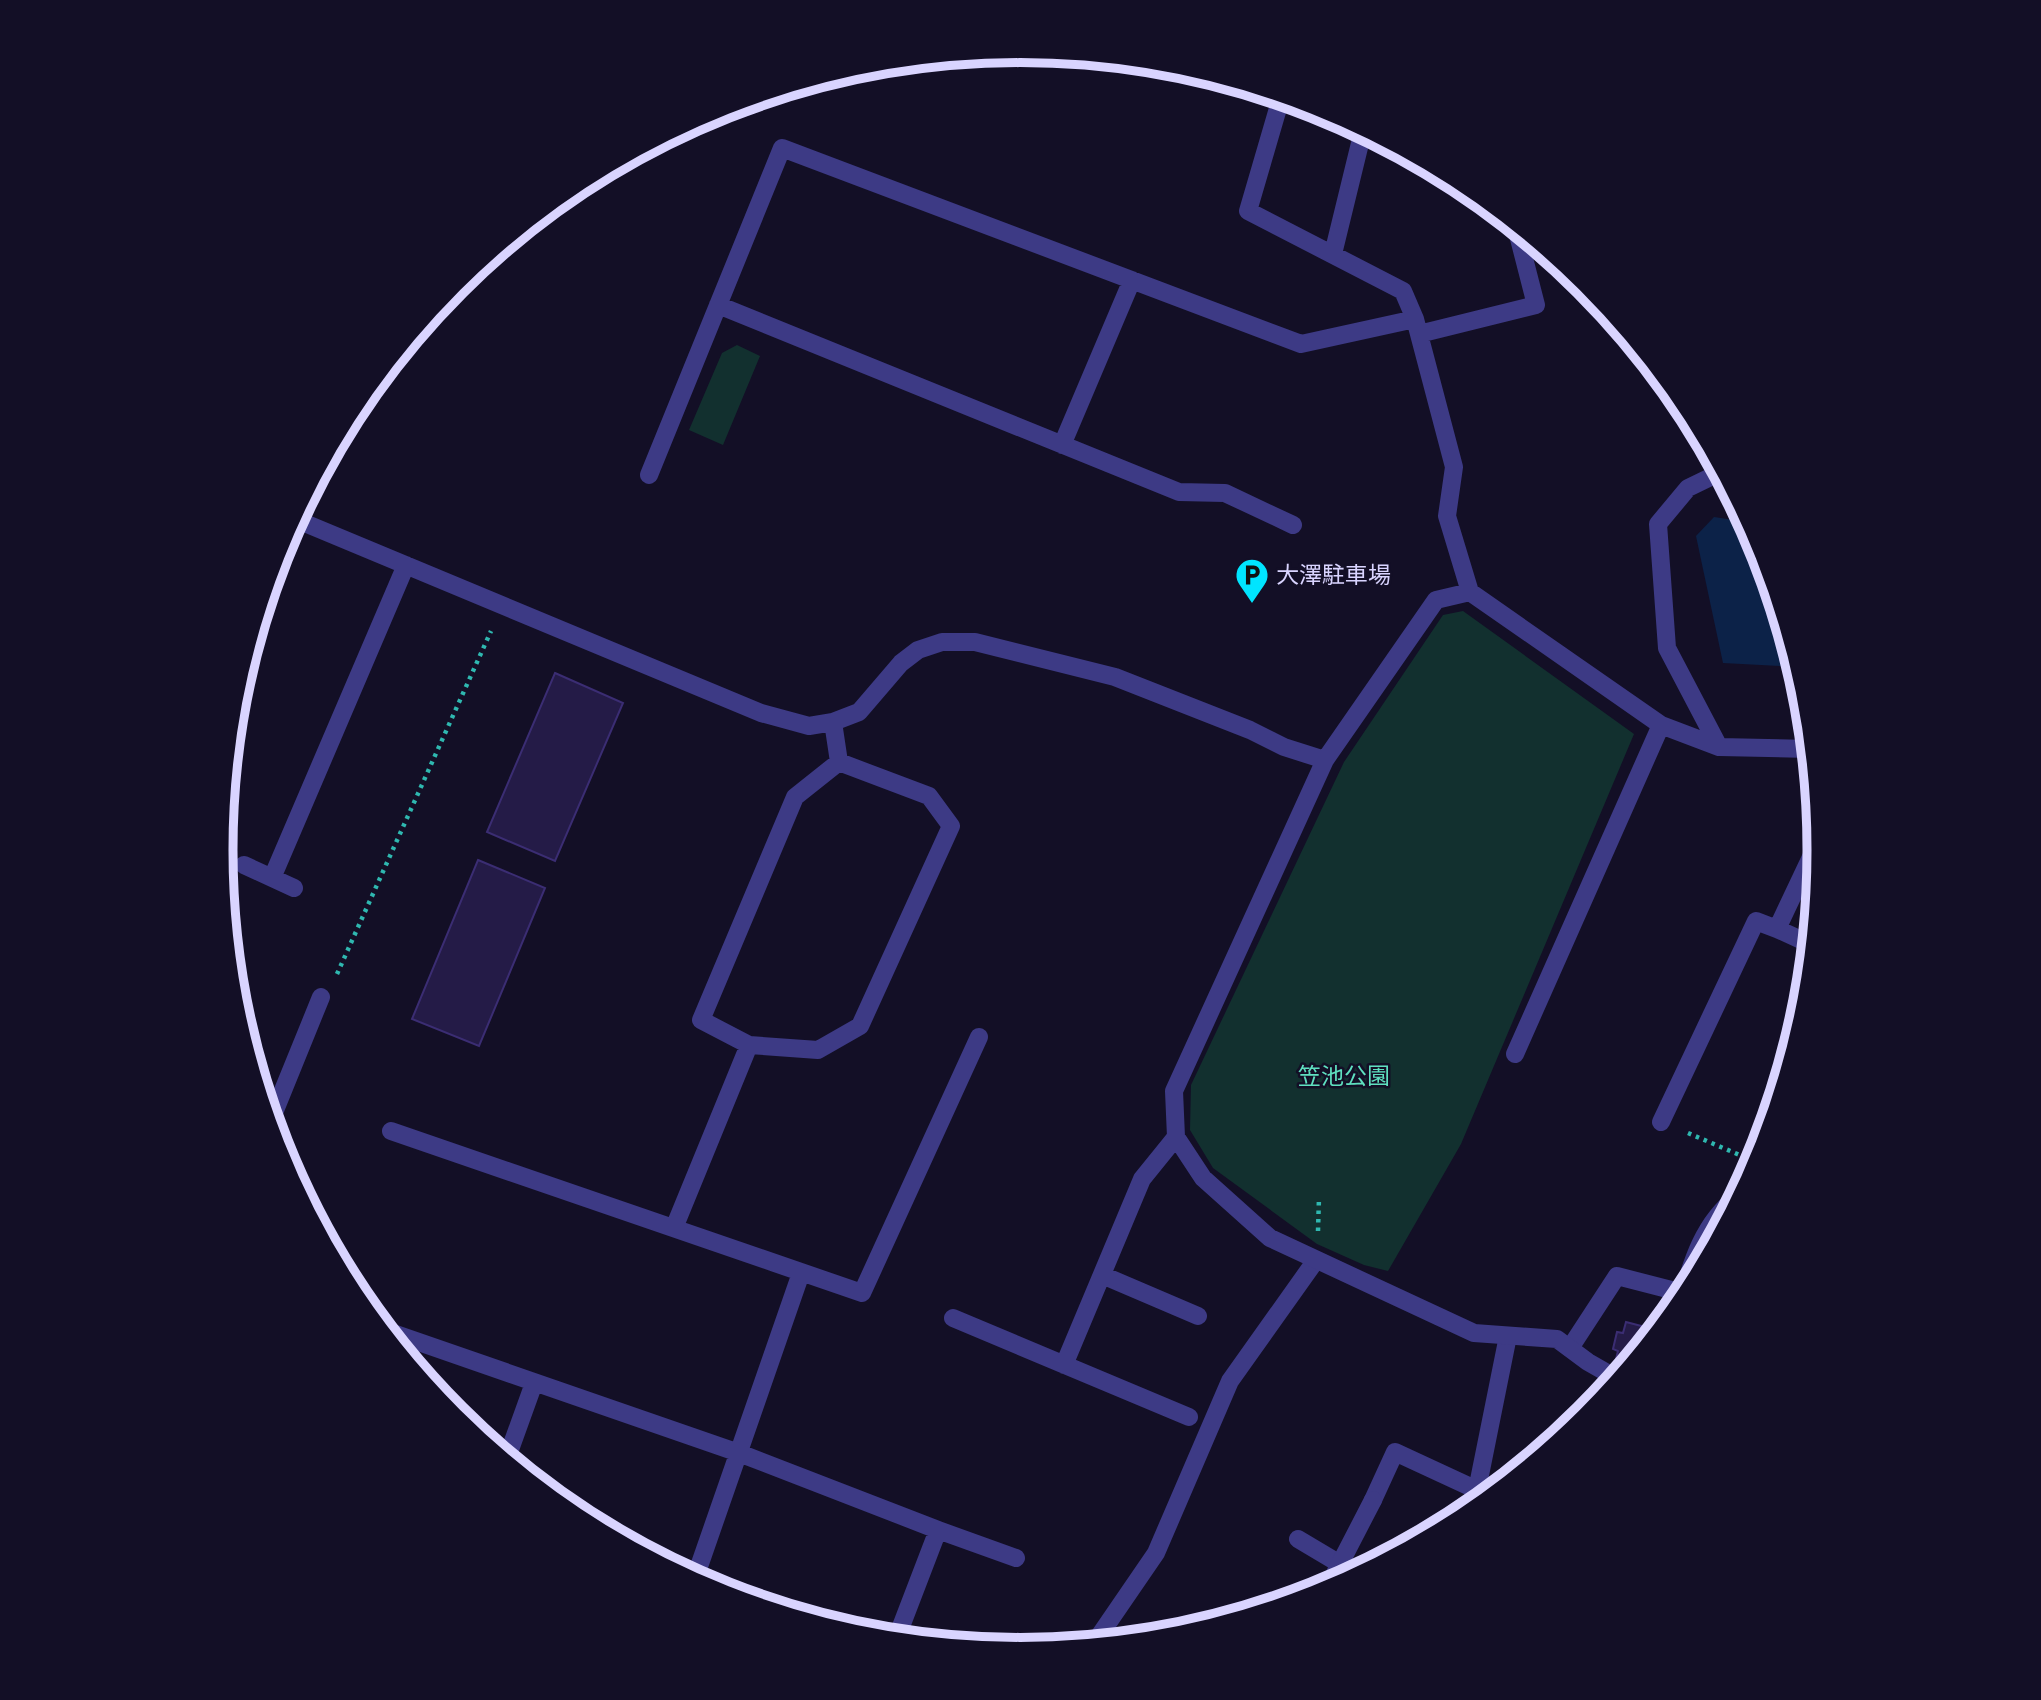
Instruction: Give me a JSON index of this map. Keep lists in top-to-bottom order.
{
  "parks": ["笠池公園"],
  "places": {
    "parking": ["大澤駐車場"]
  }
}
